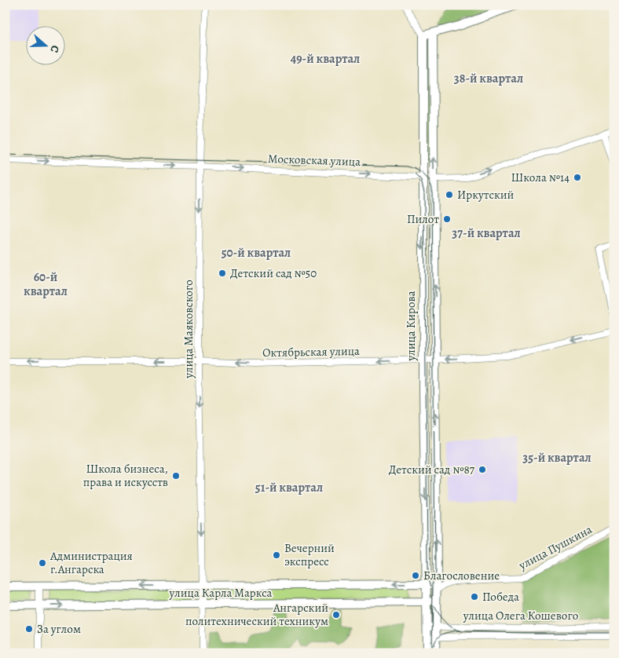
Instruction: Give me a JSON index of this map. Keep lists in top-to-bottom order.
{
  "streets": {
    "street": [
      "Московская улица",
      "улица Кирова",
      "улица Маяковского",
      "Октябрьская улица",
      "улица Пушкина",
      "улица Карла Маркса",
      "улица Олега Кошевого"
    ]
  },
  "crossings": [
    ["Московская улица", "улица Кирова"],
    ["Московская улица", "улица Маяковского"],
    ["улица Кирова", "Октябрьская улица"],
    ["улица Кирова", "улица Пушкина"],
    ["улица Кирова", "улица Карла Маркса"],
    ["улица Кирова", "улица Олега Кошевого"],
    ["улица Маяковского", "Октябрьская улица"],
    ["улица Маяковского", "улица Карла Маркса"],
    ["улица Пушкина", "улица Карла Маркса"]
  ],
  "one_way": ["Московская улица", "улица Маяковского", "Октябрьская улица"],
  "districts": [
    "49-й квартал",
    "38-й квартал",
    "37-й квартал",
    "50-й квартал",
    "60-й квартал",
    "35-й квартал",
    "51-й квартал"
  ],
  "places": [
    "Школа №14",
    "Иркутский",
    "Пилот",
    "Детский сад №50",
    "Детский сад №87",
    "Школа бизнеса, права и искусств",
    "Вечерний экспресс",
    "Администрация г.Ангарска",
    "Благословение",
    "Победа",
    "Ангарский политехнический техникум",
    "За углом"
  ],
  "north": "right"
}
